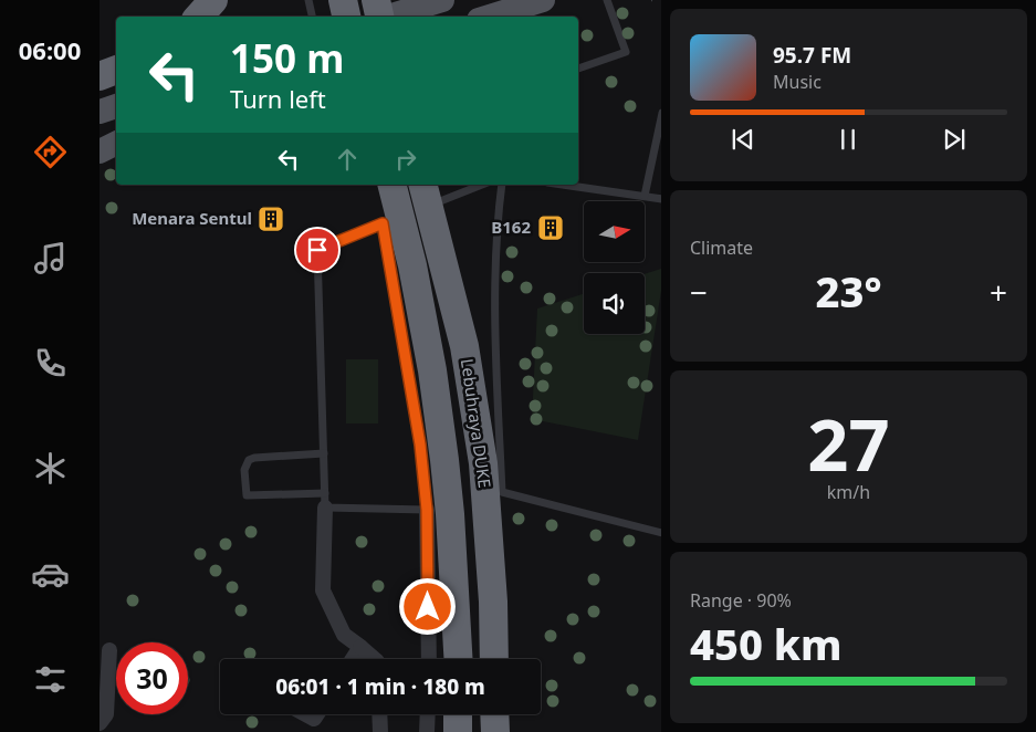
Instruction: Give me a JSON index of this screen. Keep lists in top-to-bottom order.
{
  "streets": {
    "highway": ["Lebuhraya DUKE"]
  },
  "places": {
    "building": ["Menara Sentul", "B162"]
  },
  "north": "right",
  "page": {
    "tabs": "06:00",
    "turn": ["150 m", "Turn left"],
    "song": ["95.7 FM", "Music"],
    "tile": [
      "Climate",
      ["27", "km/h"],
      ["Range · 90%", "450 km"]
    ],
    "heat": ["−", "23°", "+"],
    "limit": "30",
    "trip": "06:01 · 1 min · 180 m"
  }
}
